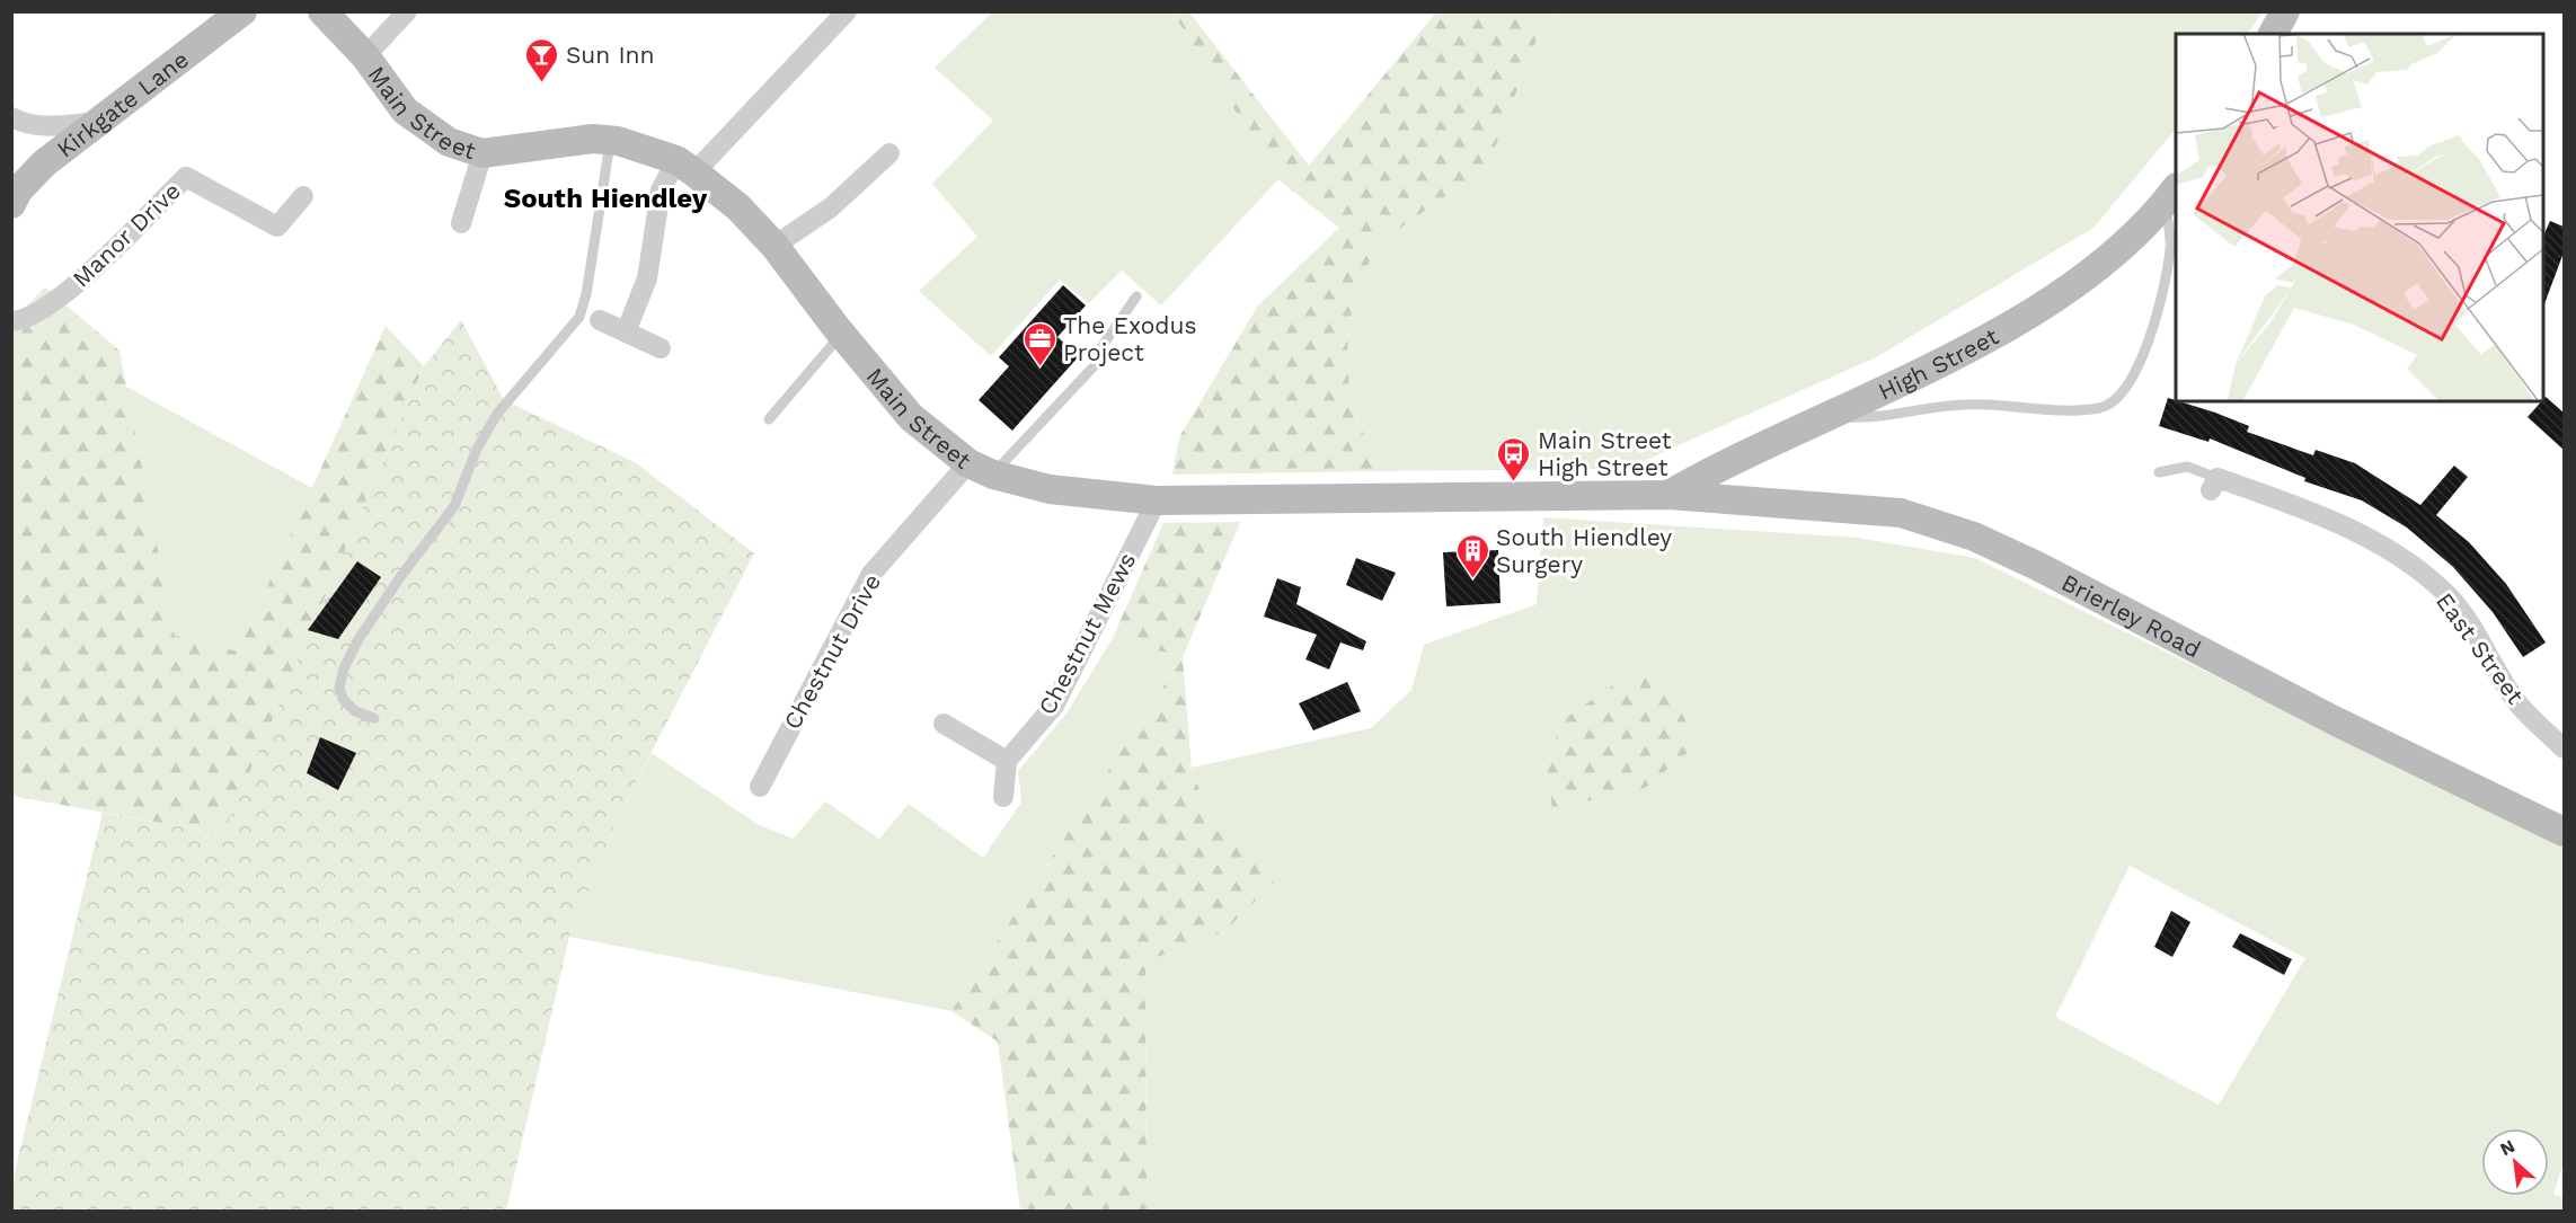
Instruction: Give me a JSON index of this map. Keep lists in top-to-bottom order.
{
  "streets": {
    "street": [
      "Kirkgate Lane",
      "Main Street",
      "Manor Drive",
      "High Street",
      "Brierley Road",
      "Chestnut Mews",
      "East Street",
      "Chestnut Drive"
    ]
  },
  "crossings": [
    ["Main Street", "High Street"],
    ["Main Street", "Brierley Road"],
    ["Main Street", "Chestnut Mews"],
    ["Main Street", "Chestnut Drive"],
    ["High Street", "Brierley Road"]
  ],
  "districts": ["South Hiendley"],
  "places": {
    "bar": ["Sun Inn"],
    "office": ["The Exodus Project"],
    "bus stop": ["Main Street High Street"],
    "building": ["South Hiendley Surgery"]
  },
  "north": "top left"
}
